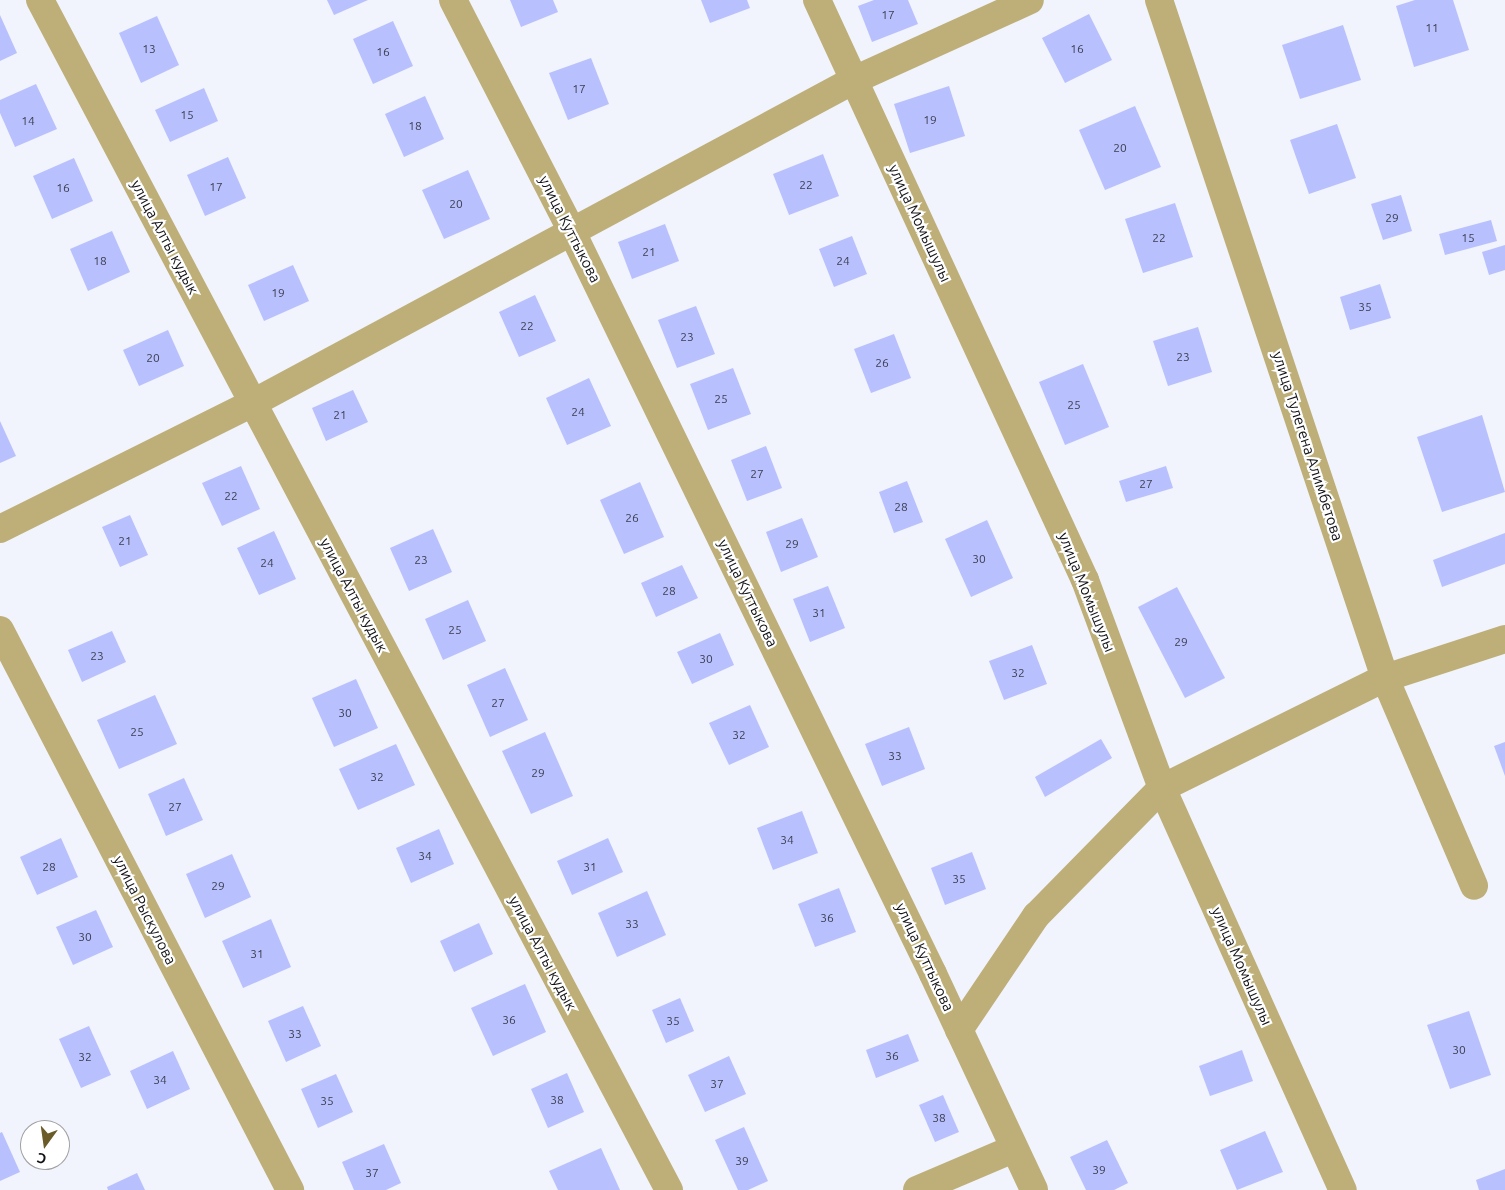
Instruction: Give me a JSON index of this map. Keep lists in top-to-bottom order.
{
  "streets": {
    "street": [
      "улица Момышулы",
      "улица Куттыкова",
      "улица Алты кудык",
      "улица Тулегена Алимбетова",
      "улица Рыскулова"
    ]
  },
  "house_numbers": [
    "17",
    "11",
    "13",
    "16",
    "16",
    "17",
    "15",
    "19",
    "14",
    "18",
    "20",
    "22",
    "17",
    "16",
    "20",
    "29",
    "22",
    "15",
    "21",
    "18",
    "24",
    "19",
    "35",
    "22",
    "23",
    "23",
    "20",
    "26",
    "25",
    "25",
    "24",
    "21",
    "27",
    "27",
    "22",
    "28",
    "26",
    "21",
    "29",
    "30",
    "23",
    "24",
    "28",
    "31",
    "25",
    "29",
    "23",
    "30",
    "32",
    "27",
    "30",
    "25",
    "32",
    "33",
    "29",
    "32",
    "27",
    "34",
    "34",
    "28",
    "31",
    "35",
    "29",
    "36",
    "33",
    "30",
    "31",
    "36",
    "35",
    "33",
    "30",
    "36",
    "32",
    "34",
    "37",
    "38",
    "35",
    "38",
    "39",
    "39",
    "37"
  ],
  "north": "bottom"
}
